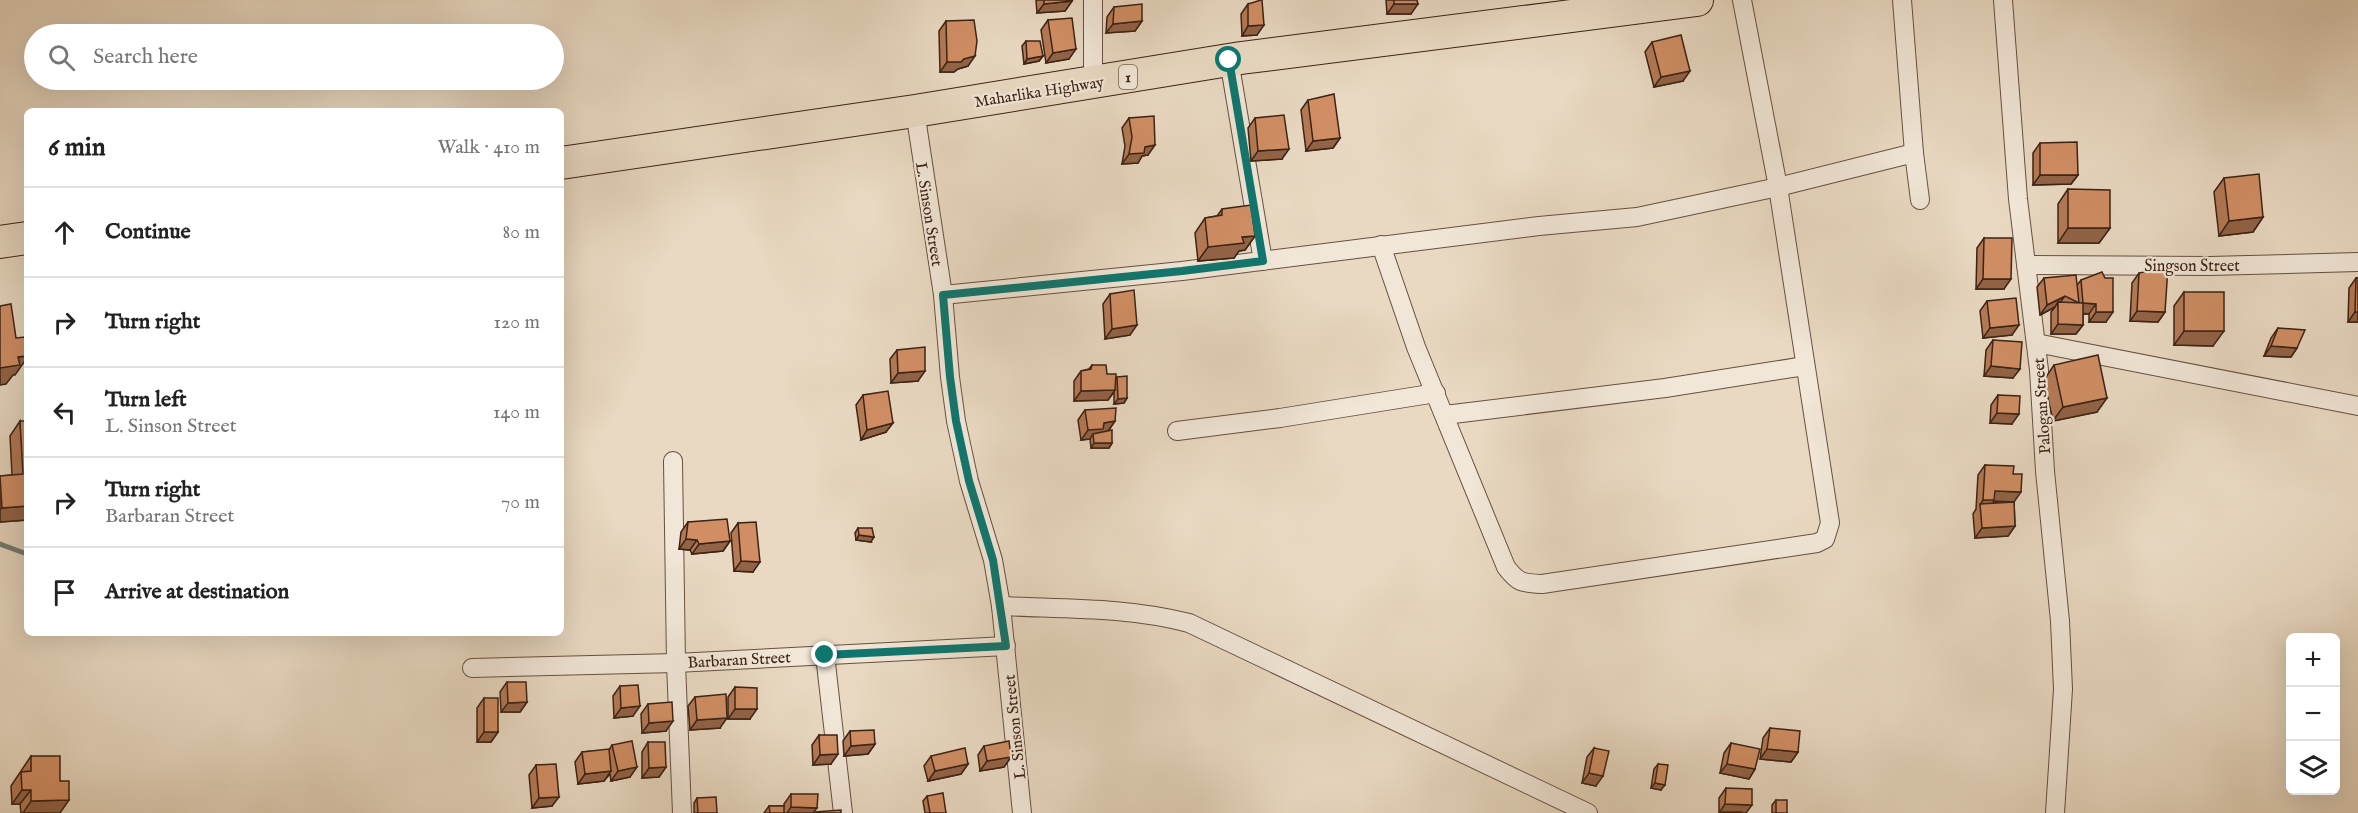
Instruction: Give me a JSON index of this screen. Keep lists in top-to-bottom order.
{
  "streets": {
    "highway": ["1", "Maharlika Highway"],
    "street": [
      "L. Sinson Street",
      "Singson Street",
      "Palogan Street",
      "Barbaran Street"
    ]
  },
  "crossings": [
    ["Maharlika Highway", "L. Sinson Street"],
    ["L. Sinson Street", "Barbaran Street"],
    ["Singson Street", "Palogan Street"]
  ],
  "page": {
    "search": "Search here",
    "heading": ["6 min", "Walk · 410 m"],
    "list": [
      ["Continue", "80 m"],
      ["Turn right", "120 m"],
      ["Turn left", "L. Sinson Street", "140 m"],
      ["Turn right", "Barbaran Street", "70 m"],
      "Arrive at destination"
    ],
    "map_buttons": ["+", "−"]
  }
}
